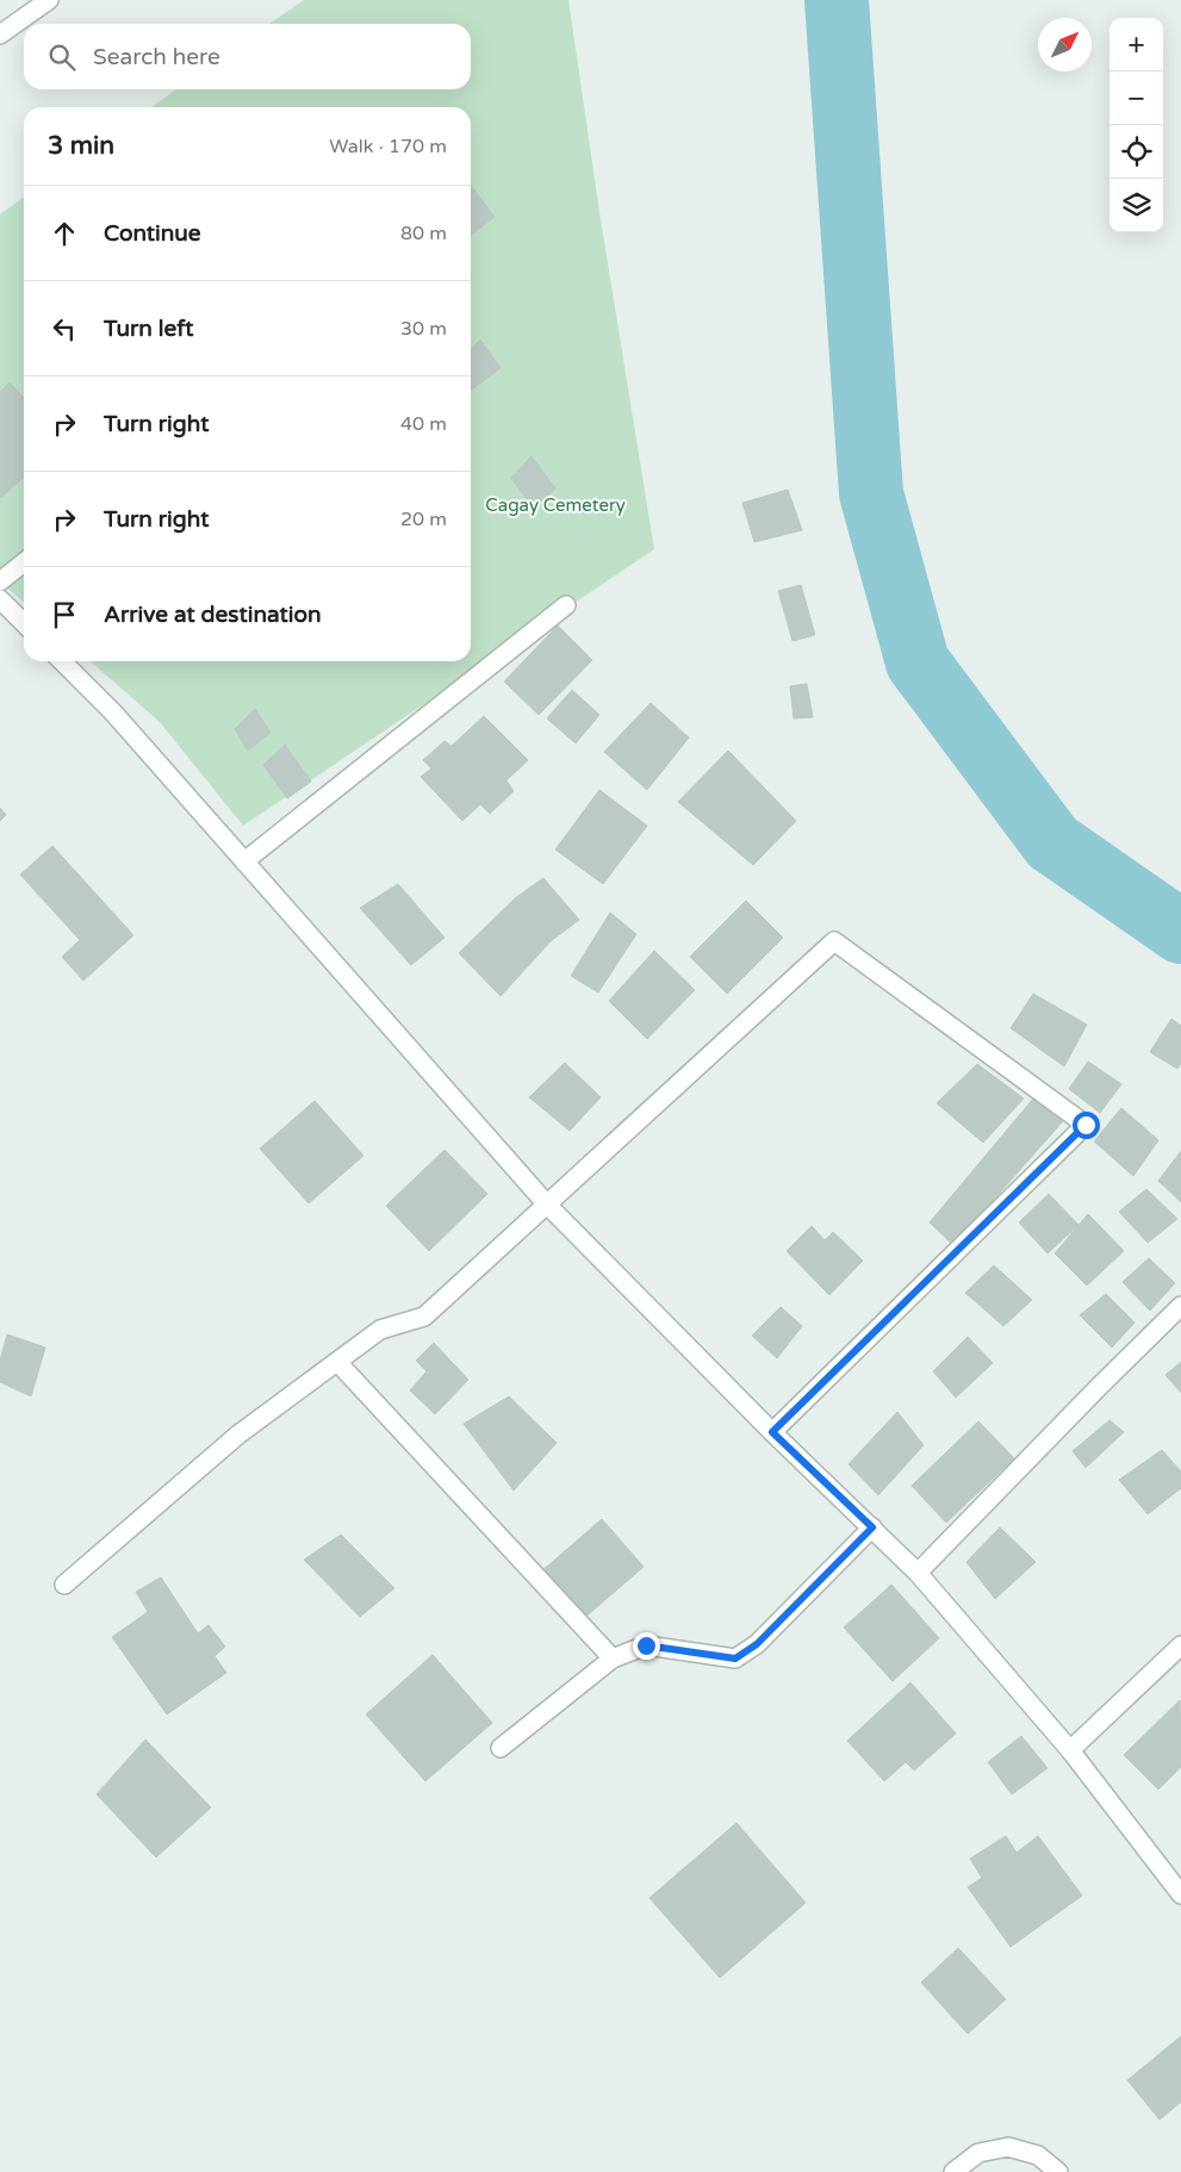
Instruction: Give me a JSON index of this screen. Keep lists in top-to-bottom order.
{
  "parks": ["Cagay Cemetery"],
  "north": "top right",
  "page": {
    "map_buttons": ["+", "−"],
    "search": "Search here",
    "heading": ["3 min", "Walk · 170 m"],
    "list": [
      ["Continue", "80 m"],
      ["Turn left", "30 m"],
      ["Turn right", "40 m"],
      ["Turn right", "20 m"],
      "Arrive at destination"
    ]
  }
}
